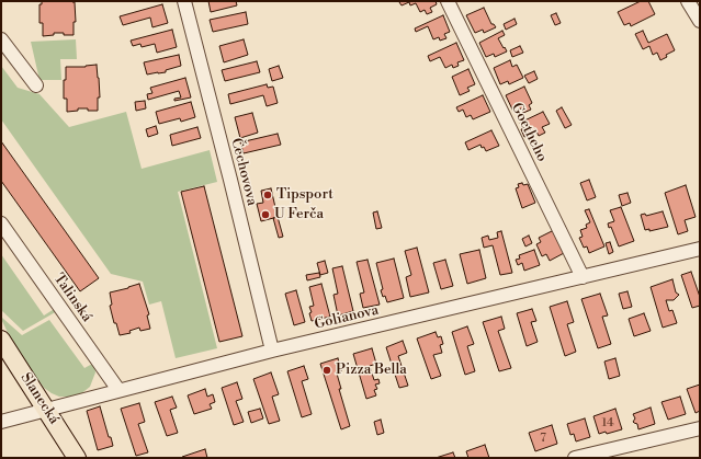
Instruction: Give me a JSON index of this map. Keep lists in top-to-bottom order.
{
  "streets": {
    "main road": ["Slanecká"],
    "street": [
      "Goetheho",
      "Čechovova",
      "Talinská",
      "Golianova"
    ]
  },
  "crossings": [
    ["Goetheho", "Golianova"],
    ["Čechovova", "Golianova"],
    ["Talinská", "Golianova"],
    ["Golianova", "Slanecká"]
  ],
  "places": ["Tipsport", "U Ferča", "Pizza Bella"],
  "house_numbers": ["14", "7"]
}
